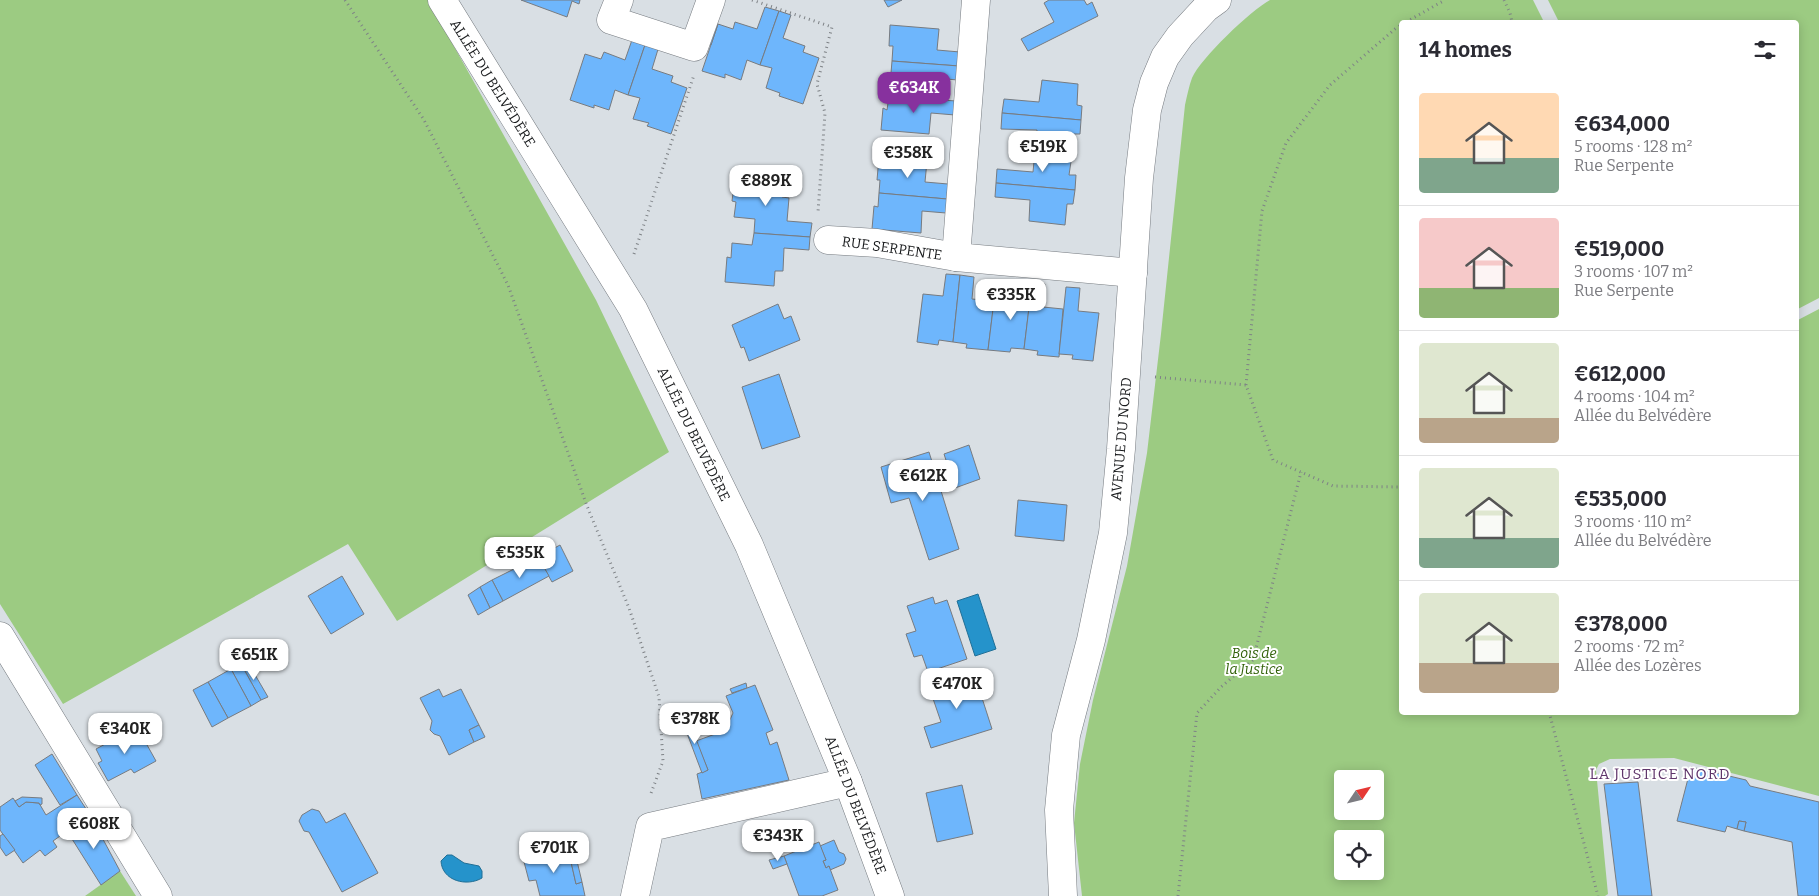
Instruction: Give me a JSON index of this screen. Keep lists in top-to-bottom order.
{
  "streets": {
    "street": ["ALLÉE DU BELVÉDÈRE", "RUE SERPENTE", "AVENUE DU NORD"]
  },
  "crossings": [
    ["RUE SERPENTE", "AVENUE DU NORD"]
  ],
  "districts": ["LA JUSTICE NORD"],
  "parks": ["Bois de la Justice"],
  "north": "top right",
  "page": {
    "heading": "14 homes",
    "price": [
      "€634K",
      "€519K",
      "€358K",
      "€889K",
      "€335K",
      "€612K",
      "€535K",
      "€651K",
      "€470K",
      "€378K",
      "€340K",
      "€608K",
      "€343K",
      "€701K"
    ],
    "list": [
      {
        "name": "€634,000",
        "note": "5 rooms · 128 m² · Rue Serpente"
      },
      {
        "name": "€519,000",
        "note": "3 rooms · 107 m² · Rue Serpente"
      },
      {
        "name": "€612,000",
        "note": "4 rooms · 104 m² · Allée du Belvédère"
      },
      {
        "name": "€535,000",
        "note": "3 rooms · 110 m² · Allée du Belvédère"
      },
      {
        "name": "€378,000",
        "note": "2 rooms · 72 m² · Allée des Lozères"
      }
    ]
  }
}
